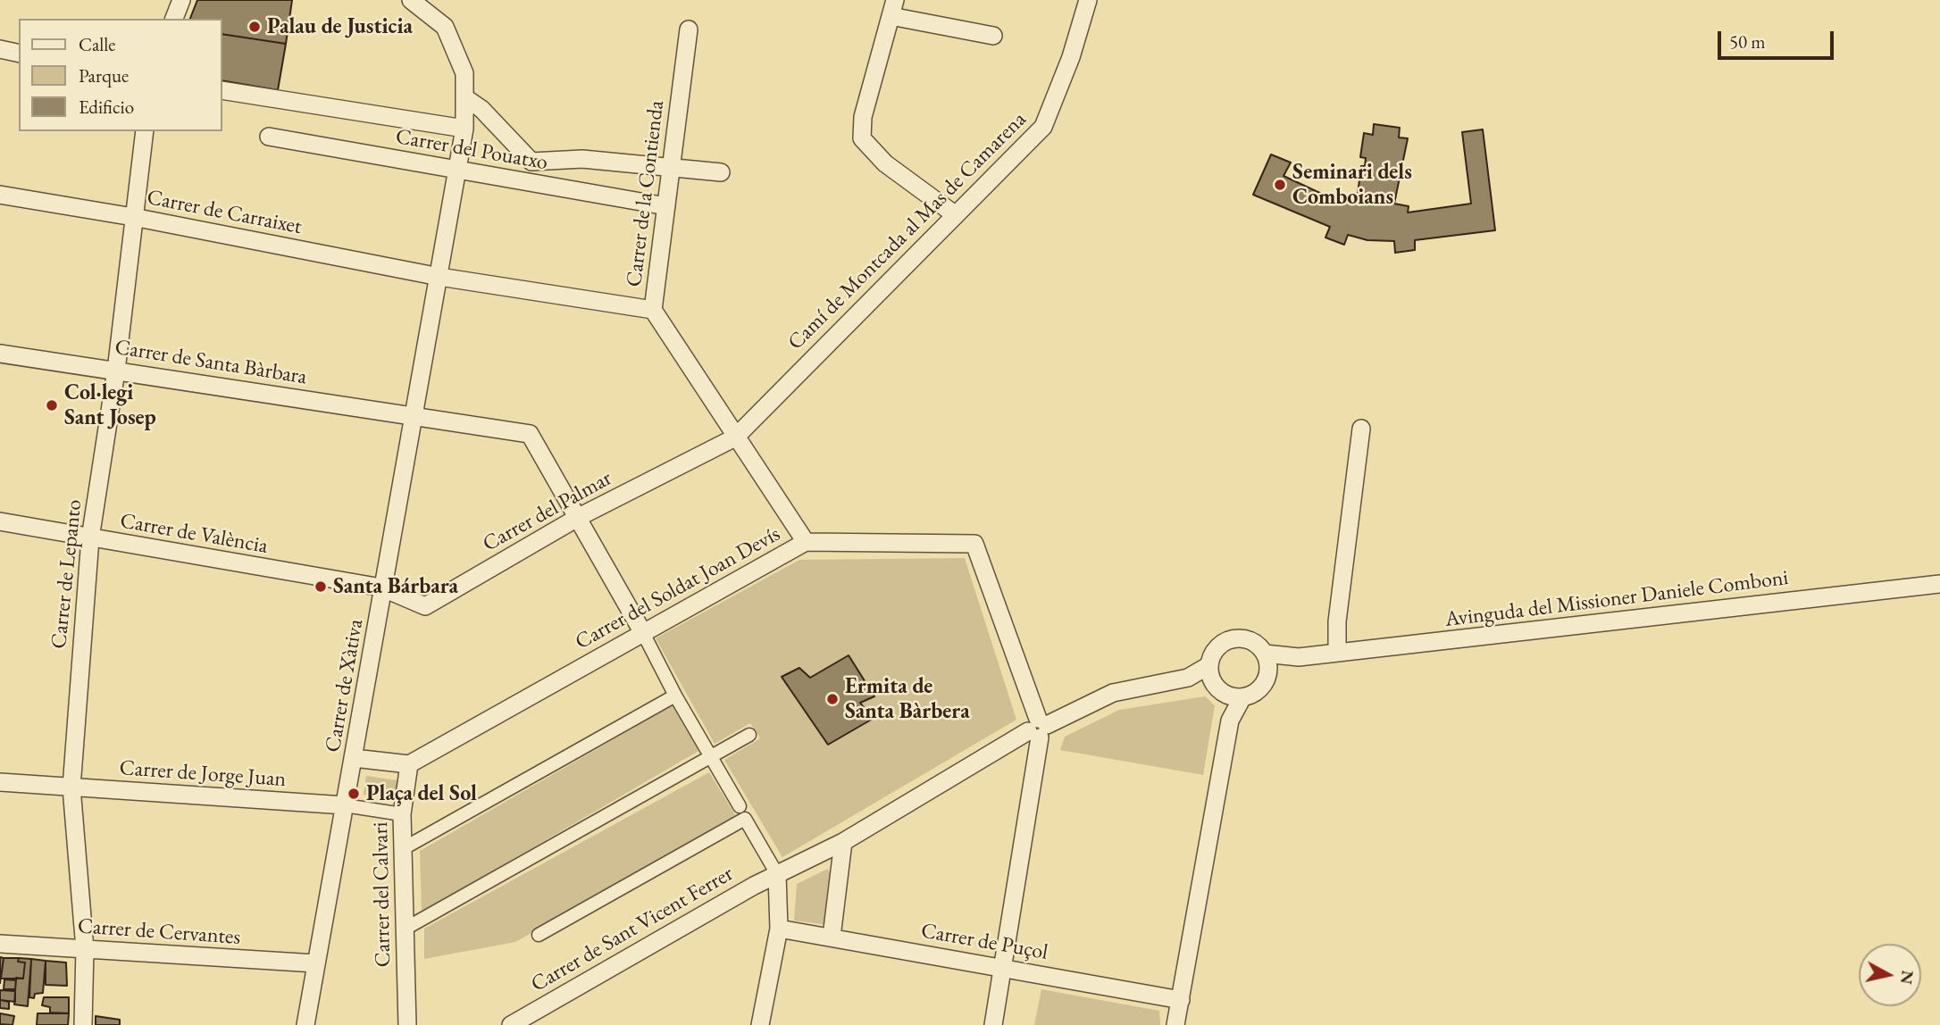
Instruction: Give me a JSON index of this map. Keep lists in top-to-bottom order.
{
  "streets": {
    "street": [
      "Carrer del Pouatxo",
      "Carrer de la Contienda",
      "Carrer de Carraixet",
      "Camí de Montcada al Mas de Camarena",
      "Carrer de Santa Bàrbara",
      "Carrer del Palmar",
      "Carrer de València",
      "Carrer de Lepanto",
      "Carrer del Soldat Joan Devís",
      "Avinguda del Missioner Daniele Comboni",
      "Carrer de Xàtiva",
      "Carrer de Jorge Juan",
      "Carrer del Calvari",
      "Carrer de Sant Vicent Ferrer",
      "Carrer de Cervantes",
      "Carrer de Puçol"
    ]
  },
  "crossings": [
    ["Carrer del Pouatxo", "Carrer de la Contienda"],
    ["Carrer del Pouatxo", "Carrer de Xàtiva"],
    ["Carrer de la Contienda", "Carrer de Carraixet"],
    ["Carrer de la Contienda", "Camí de Montcada al Mas de Camarena"],
    ["Carrer de la Contienda", "Carrer del Palmar"],
    ["Carrer de la Contienda", "Carrer del Soldat Joan Devís"],
    ["Carrer de Carraixet", "Carrer de Lepanto"],
    ["Carrer de Carraixet", "Carrer de Xàtiva"],
    ["Camí de Montcada al Mas de Camarena", "Carrer del Palmar"],
    ["Carrer de Santa Bàrbara", "Carrer del Palmar"],
    ["Carrer de Santa Bàrbara", "Carrer de Lepanto"],
    ["Carrer de Santa Bàrbara", "Carrer de Xàtiva"],
    ["Carrer del Palmar", "Carrer de València"],
    ["Carrer del Palmar", "Carrer de Xàtiva"],
    ["Carrer de València", "Carrer de Lepanto"],
    ["Carrer de València", "Carrer de Xàtiva"],
    ["Carrer de Lepanto", "Carrer de Jorge Juan"],
    ["Carrer de Lepanto", "Carrer de Cervantes"],
    ["Carrer del Soldat Joan Devís", "Carrer del Calvari"],
    ["Carrer de Xàtiva", "Carrer de Jorge Juan"],
    ["Carrer de Xàtiva", "Carrer de Cervantes"],
    ["Carrer de Jorge Juan", "Carrer del Calvari"]
  ],
  "places": [
    "Palau de Justicia",
    "Seminari dels Comboians",
    "Col·legi Sant Josep",
    "Santa Bárbara",
    "Ermita de Santa Bàrbera",
    "Plaça del Sol"
  ],
  "legend": ["Calle", "Parque", "Edificio"],
  "scale_bar": "50 m",
  "north": "right"
}
